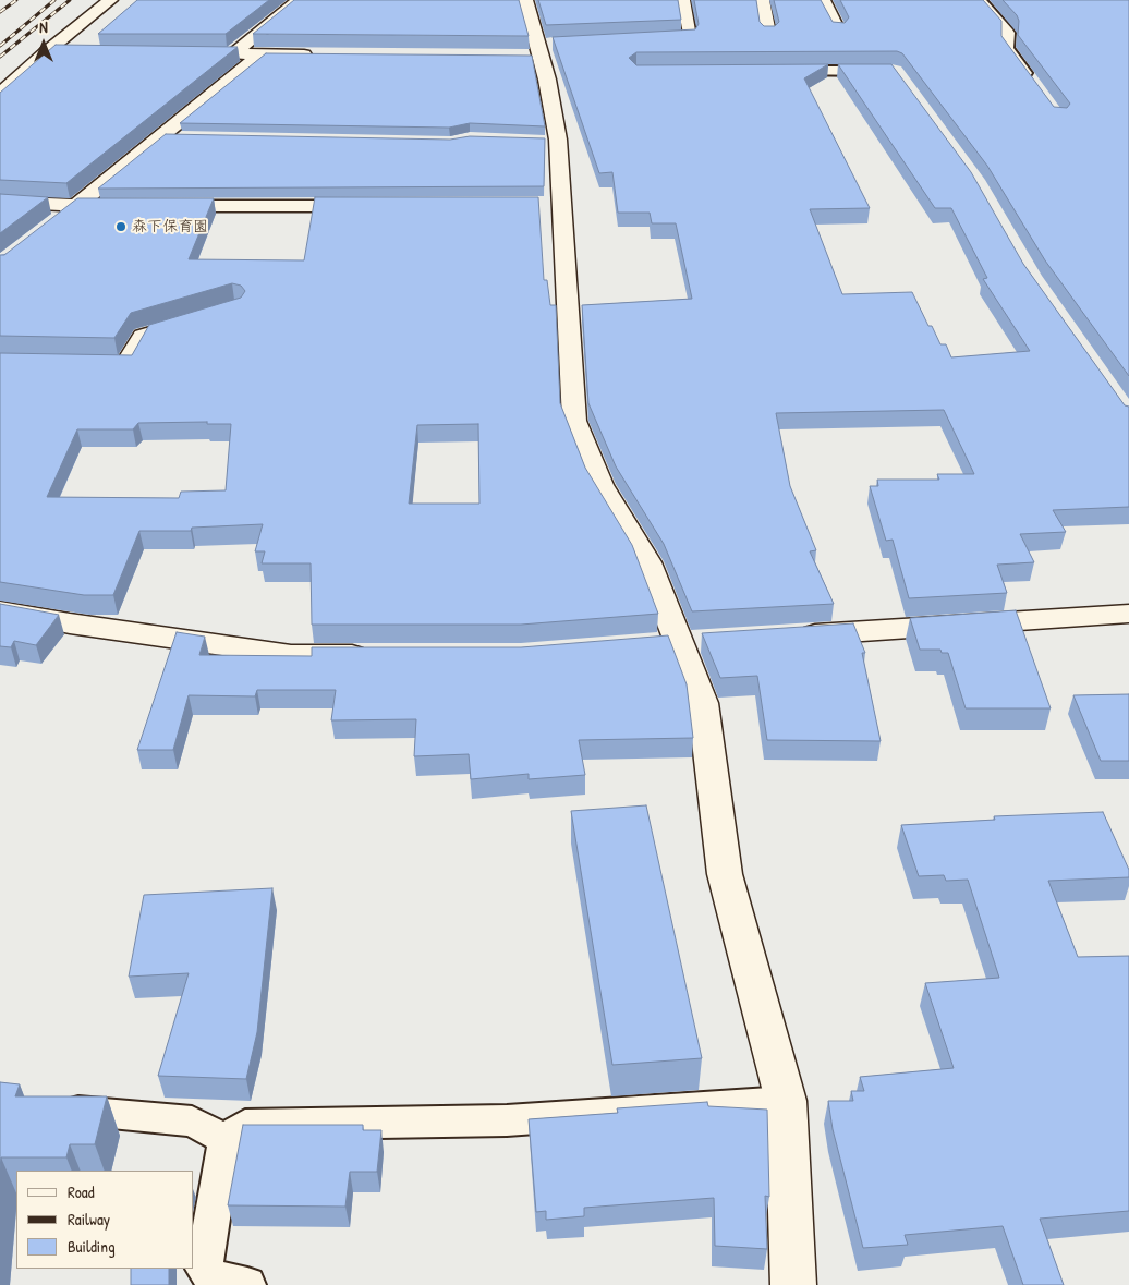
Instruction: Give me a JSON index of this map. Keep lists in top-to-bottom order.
{
  "places": ["森下保育園"],
  "legend": ["Road", "Railway", "Building"],
  "north": "top"
}
